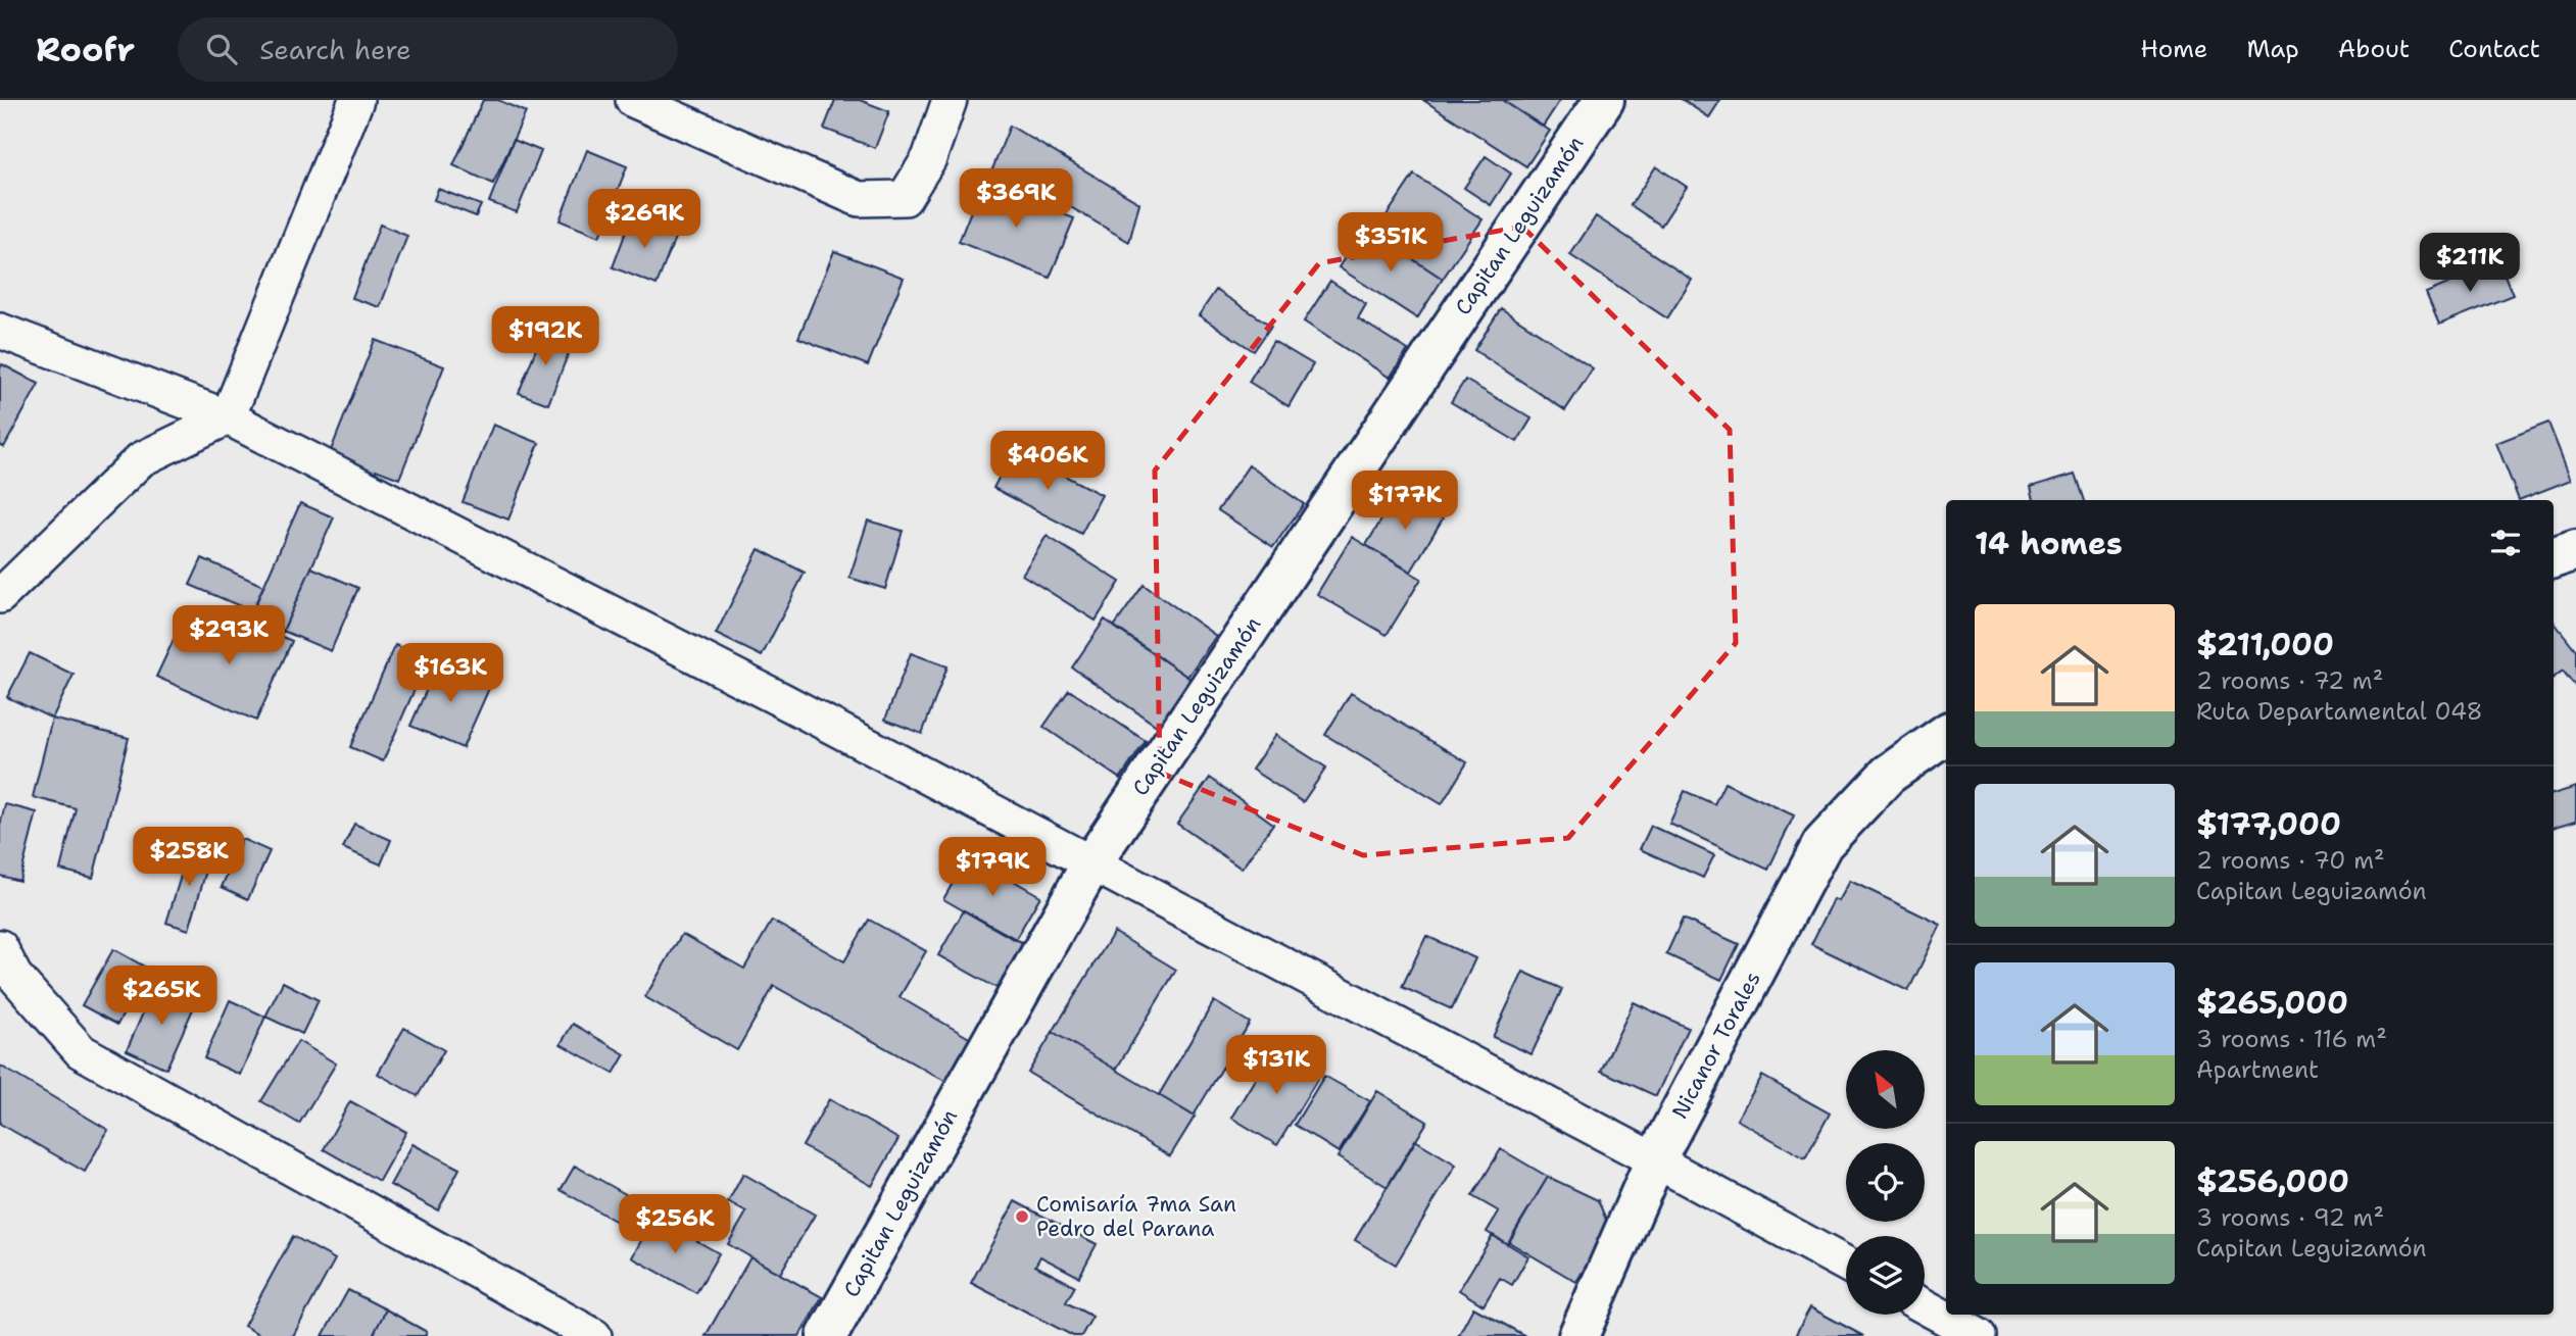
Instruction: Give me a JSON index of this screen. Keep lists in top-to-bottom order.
{
  "streets": {
    "street": ["Capitan Leguizamón", "Nicanor Torales"]
  },
  "places": ["Comisaría 7ma San Pedro del Parana"],
  "north": "top left",
  "page": {
    "header": "Roofr",
    "search": "Search here",
    "nav": [
      "Home",
      "Map",
      "About",
      "Contact"
    ],
    "price": [
      "$369K",
      "$269K",
      "$351K",
      "$211K",
      "$192K",
      "$406K",
      "$177K",
      "$293K",
      "$163K",
      "$258K",
      "$179K",
      "$265K",
      "$131K",
      "$256K"
    ],
    "heading": "14 homes",
    "list": [
      {
        "name": "$211,000",
        "note": "2 rooms · 72 m² · Ruta Departamental 048"
      },
      {
        "name": "$177,000",
        "note": "2 rooms · 70 m² · Capitan Leguizamón"
      },
      {
        "name": "$265,000",
        "note": "3 rooms · 116 m² · Apartment"
      },
      {
        "name": "$256,000",
        "note": "3 rooms · 92 m² · Capitan Leguizamón"
      }
    ]
  }
}
